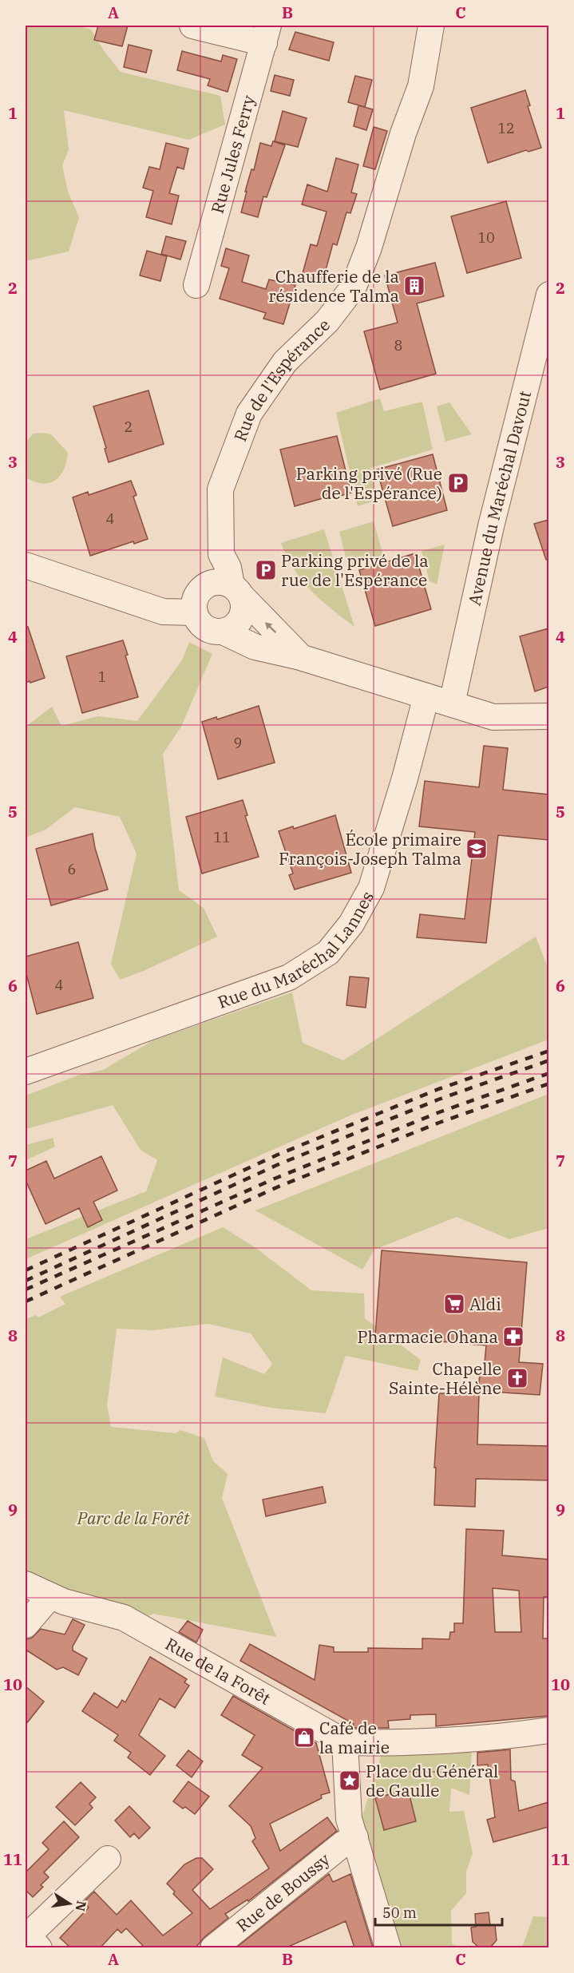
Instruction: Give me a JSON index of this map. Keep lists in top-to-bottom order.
{
  "streets": {
    "street": [
      "Rue Jules Ferry",
      "Rue de l'Espérance",
      "Avenue du Maréchal Davout",
      "Rue du Maréchal Lannes",
      "Rue de la Forêt",
      "Rue de Boussy"
    ]
  },
  "parks": ["Parc de la Forêt"],
  "places": {
    "building": ["Chaufferie de la résidence Talma"],
    "parking": ["Parking privé (Rue de l'Espérance)", "Parking privé de la rue de l'Espérance"],
    "school or university": ["École primaire François-Joseph Talma"],
    "supermarket": ["Aldi"],
    "pharmacy": ["Pharmacie Ohana"],
    "church": ["Chapelle Sainte-Hélène"],
    "shop": ["Café de la mairie"],
    "place": ["Place du Général de Gaulle"]
  },
  "house_numbers": [
    "12",
    "10",
    "8",
    "2",
    "4",
    "1",
    "9",
    "11",
    "6",
    "4"
  ],
  "scale_bar": "50 m",
  "north": "right",
  "grid": {
    "columns": ["A", "B", "C"],
    "rows": [
      "1",
      "2",
      "3",
      "4",
      "5",
      "6",
      "7",
      "8",
      "9",
      "10",
      "11"
    ]
  }
}
